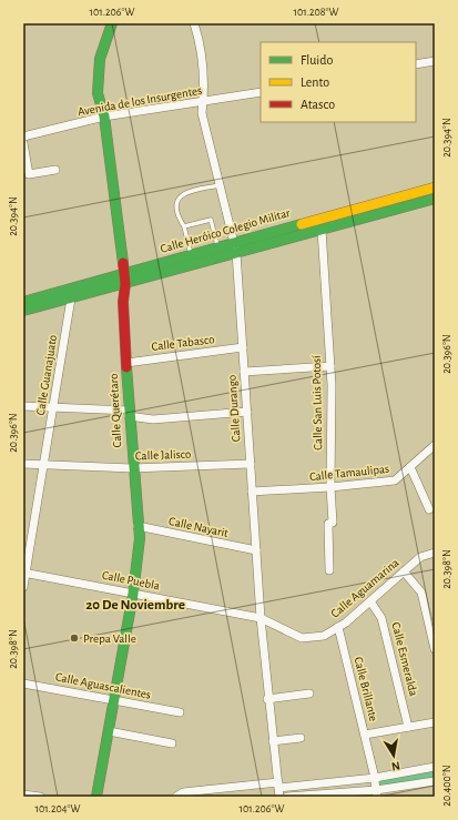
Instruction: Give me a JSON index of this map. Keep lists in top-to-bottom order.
{
  "streets": {
    "main road": ["Calle Heróico Colegio Militar", "Calle Querétaro"],
    "street": [
      "Avenida de los Insurgentes",
      "Calle Tabasco",
      "Calle Guanajuato",
      "Calle San Luis Potosí",
      "Calle Durango",
      "Calle Jalisco",
      "Calle Tamaulipas",
      "Calle Nayarit",
      "Calle Puebla",
      "Calle Aguamarina",
      "Calle Esmeralda",
      "Calle Aguascalientes",
      "Calle Brillante"
    ]
  },
  "crossings": [
    ["Avenida de los Insurgentes", "Calle Durango"],
    ["Avenida de los Insurgentes", "Calle Querétaro"],
    ["Calle Heróico Colegio Militar", "Calle Guanajuato"],
    ["Calle Heróico Colegio Militar", "Calle San Luis Potosí"],
    ["Calle Heróico Colegio Militar", "Calle Durango"],
    ["Calle Heróico Colegio Militar", "Calle Querétaro"],
    ["Calle Tabasco", "Calle Durango"],
    ["Calle Tabasco", "Calle Querétaro"],
    ["Calle Guanajuato", "Calle Jalisco"],
    ["Calle Guanajuato", "Calle Puebla"],
    ["Calle San Luis Potosí", "Calle Tamaulipas"],
    ["Calle Durango", "Calle Jalisco"],
    ["Calle Durango", "Calle Tamaulipas"],
    ["Calle Durango", "Calle Nayarit"],
    ["Calle Durango", "Calle Puebla"],
    ["Calle Durango", "Calle Aguamarina"],
    ["Calle Querétaro", "Calle Jalisco"],
    ["Calle Querétaro", "Calle Nayarit"],
    ["Calle Querétaro", "Calle Puebla"],
    ["Calle Querétaro", "Calle Aguascalientes"],
    ["Calle Puebla", "Calle Aguamarina"],
    ["Calle Aguamarina", "Calle Esmeralda"],
    ["Calle Aguamarina", "Calle Brillante"]
  ],
  "districts": ["20 De Noviembre"],
  "places": ["Prepa Valle"],
  "legend": ["Fluido", "Lento", "Atasco"],
  "north": "bottom",
  "coordinates": [
    "101.206°W",
    "101.208°W",
    "20.394°N",
    "20.396°N",
    "20.398°N",
    "20.400°N",
    "101.204°W"
  ]
}
